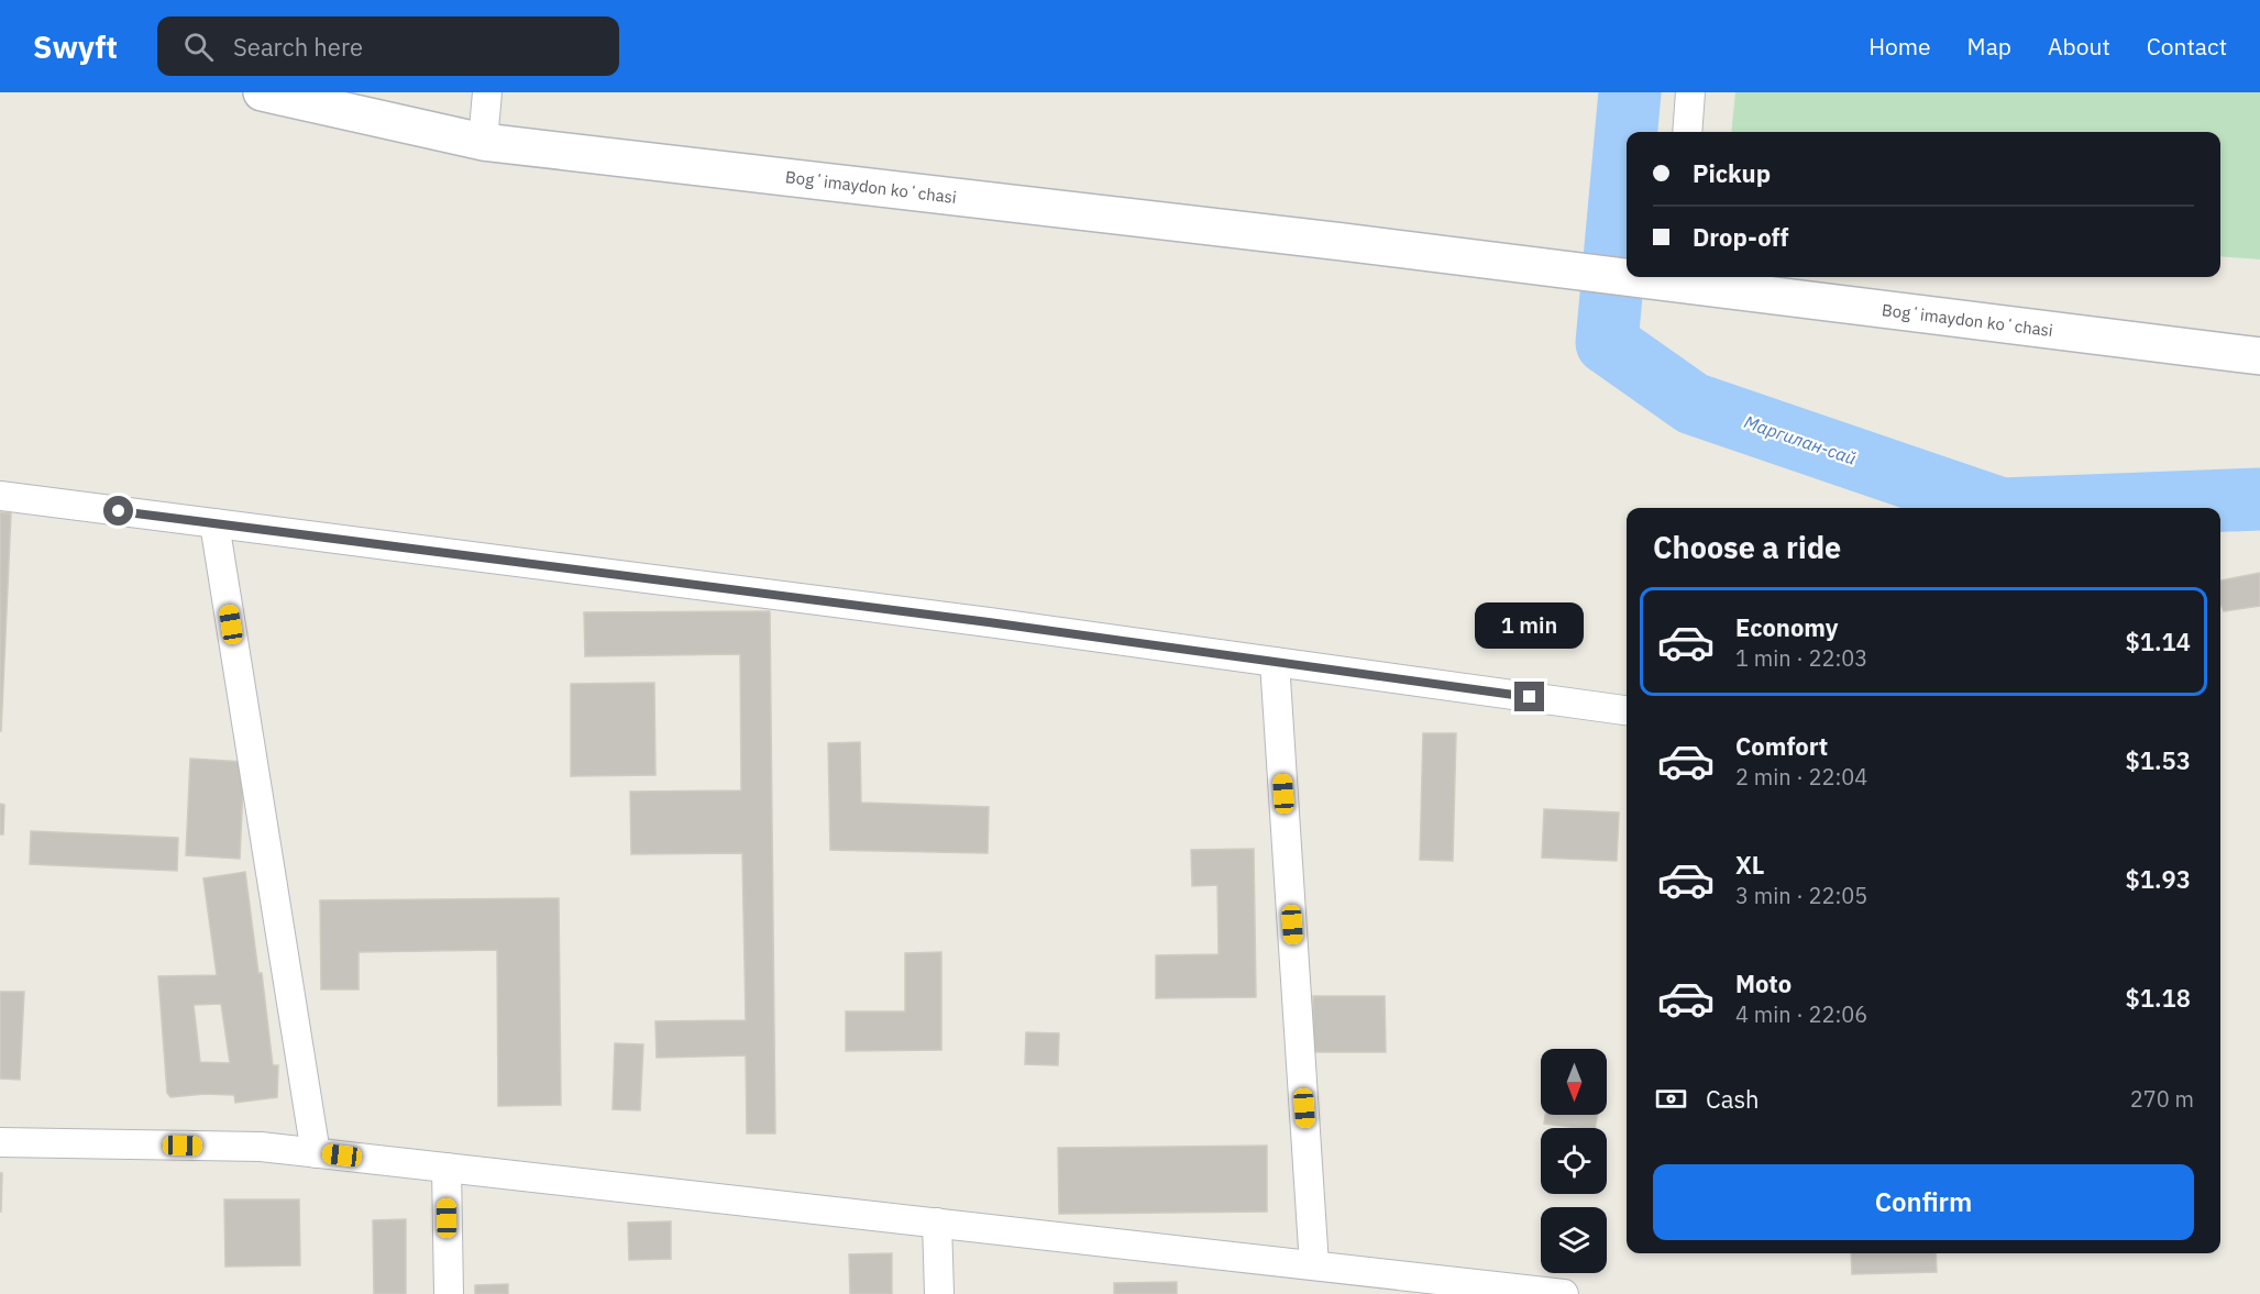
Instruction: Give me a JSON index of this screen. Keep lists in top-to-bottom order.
{
  "streets": {
    "main road": ["Bogʻimaydon koʻchasi"]
  },
  "water": ["Маргилан-сай"],
  "north": "bottom",
  "page": {
    "header": "Swyft",
    "search": "Search here",
    "nav": [
      "Home",
      "Map",
      "About",
      "Contact"
    ],
    "banner": ["Pickup", "Drop-off"],
    "heading": "Choose a ride",
    "list": [
      {
        "name": "Economy",
        "note": "1 min · 22:03",
        "value": "$1.14"
      },
      {
        "name": "Comfort",
        "note": "2 min · 22:04",
        "value": "$1.53"
      },
      {
        "name": "XL",
        "note": "3 min · 22:05",
        "value": "$1.93"
      },
      {
        "name": "Moto",
        "note": "4 min · 22:06",
        "value": "$1.18"
      }
    ],
    "bubble": "1 min",
    "pay": ["Cash", "270 m"],
    "buttons": "Confirm"
  }
}
